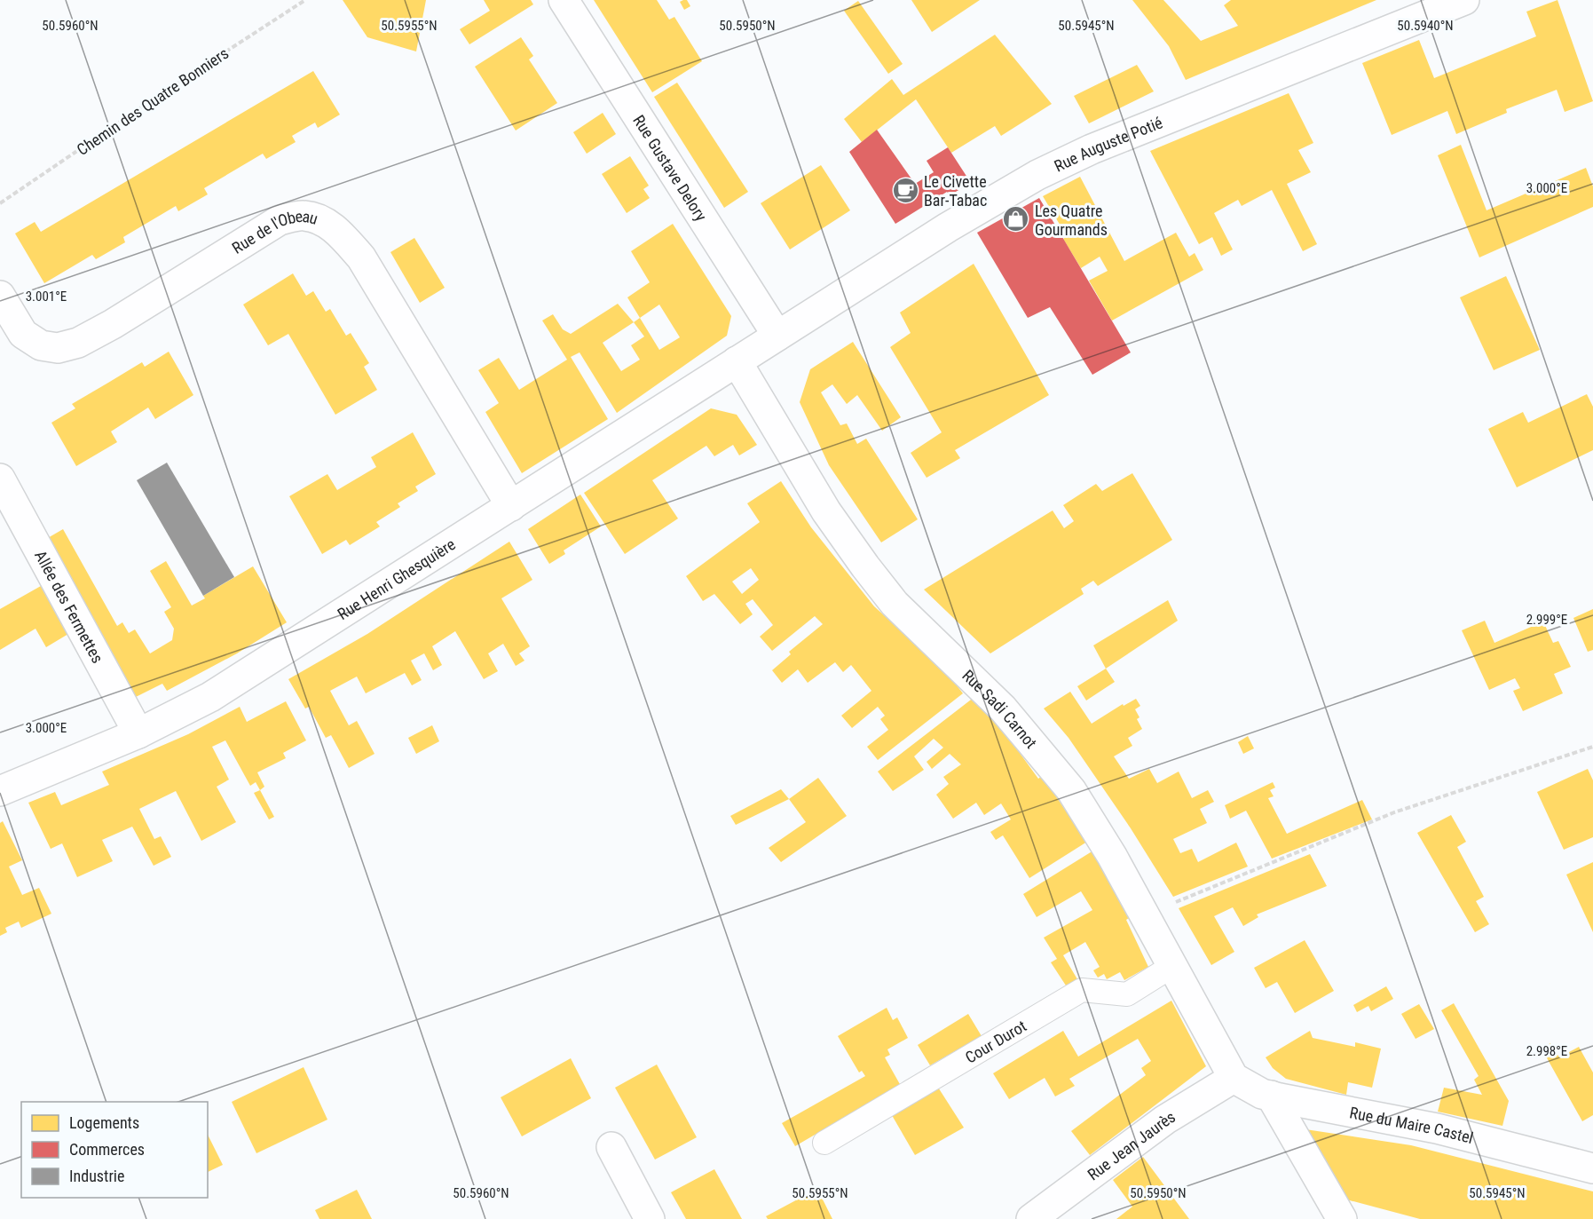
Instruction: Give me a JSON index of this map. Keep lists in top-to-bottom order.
{
  "streets": {
    "street": [
      "Rue Auguste Potié",
      "Rue Gustave Delory",
      "Rue de l'Obeau",
      "Rue Henri Ghesquière",
      "Allée des Fermettes",
      "Rue Sadi Carnot",
      "Rue du Maire Castel",
      "Rue Jean Jaurès"
    ],
    "lane": ["Cour Durot"],
    "path": ["Chemin des Quatre Bonniers"]
  },
  "crossings": [
    ["Rue Auguste Potié", "Rue Gustave Delory"],
    ["Rue Auguste Potié", "Rue Henri Ghesquière"],
    ["Rue Gustave Delory", "Rue Henri Ghesquière"],
    ["Rue de l'Obeau", "Rue Henri Ghesquière"],
    ["Rue Henri Ghesquière", "Allée des Fermettes"],
    ["Rue Henri Ghesquière", "Rue Sadi Carnot"],
    ["Rue Sadi Carnot", "Cour Durot"],
    ["Rue Sadi Carnot", "Rue du Maire Castel"],
    ["Rue Sadi Carnot", "Rue Jean Jaurès"],
    ["Rue du Maire Castel", "Rue Jean Jaurès"]
  ],
  "places": {
    "cafe": ["Le Civette Bar-Tabac"],
    "shop": ["Les Quatre Gourmands"]
  },
  "legend": ["Logements", "Commerces", "Industrie"],
  "coordinates": [
    "50.5960°N",
    "50.5955°N",
    "50.5950°N",
    "50.5945°N",
    "50.5940°N",
    "3.000°E",
    "3.001°E",
    "2.999°E",
    "2.998°E"
  ]
}
